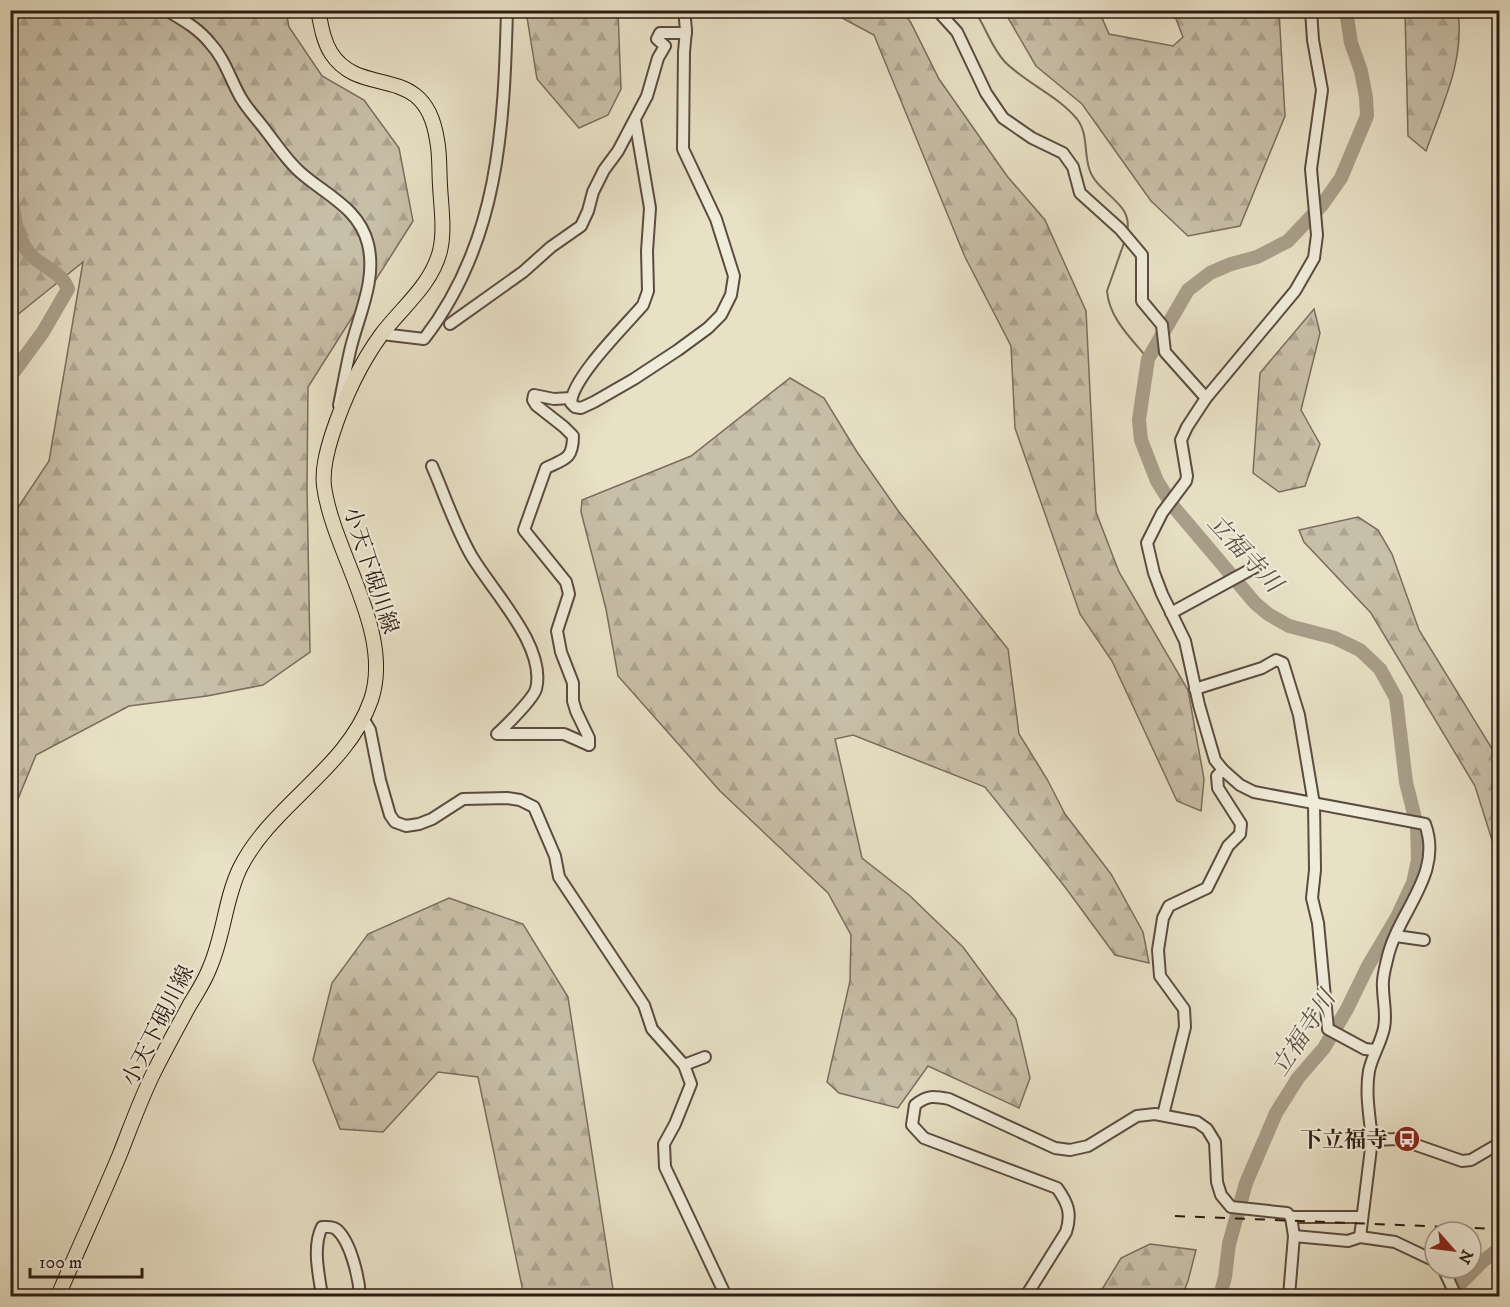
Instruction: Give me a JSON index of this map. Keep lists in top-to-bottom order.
{
  "streets": {
    "main road": ["小天下硯川線"]
  },
  "water": ["立福寺川"],
  "places": {
    "bus stop": ["下立福寺"]
  },
  "scale_bar": "100 m",
  "north": "bottom right"
}
